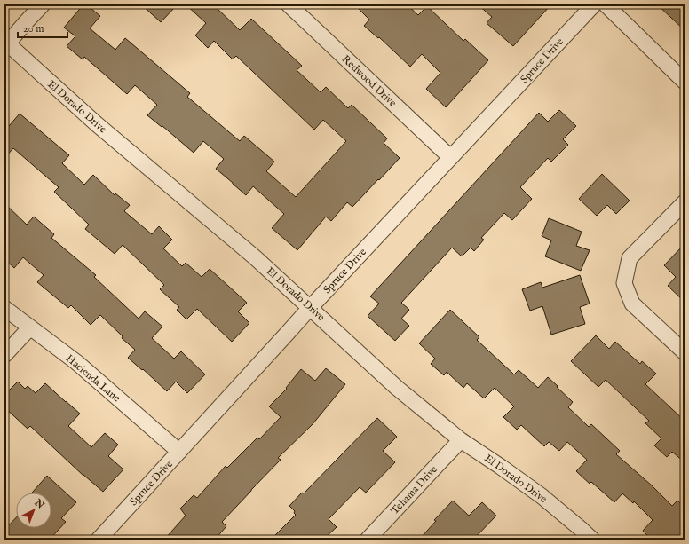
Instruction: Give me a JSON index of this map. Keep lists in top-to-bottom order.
{
  "streets": {
    "street": [
      "Spruce Drive",
      "Redwood Drive",
      "El Dorado Drive",
      "Hacienda Lane",
      "Tehama Drive"
    ]
  },
  "crossings": [
    ["Spruce Drive", "Redwood Drive"],
    ["Spruce Drive", "El Dorado Drive"],
    ["Spruce Drive", "Hacienda Lane"],
    ["El Dorado Drive", "Tehama Drive"]
  ],
  "scale_bar": "20 m",
  "north": "top right"
}
